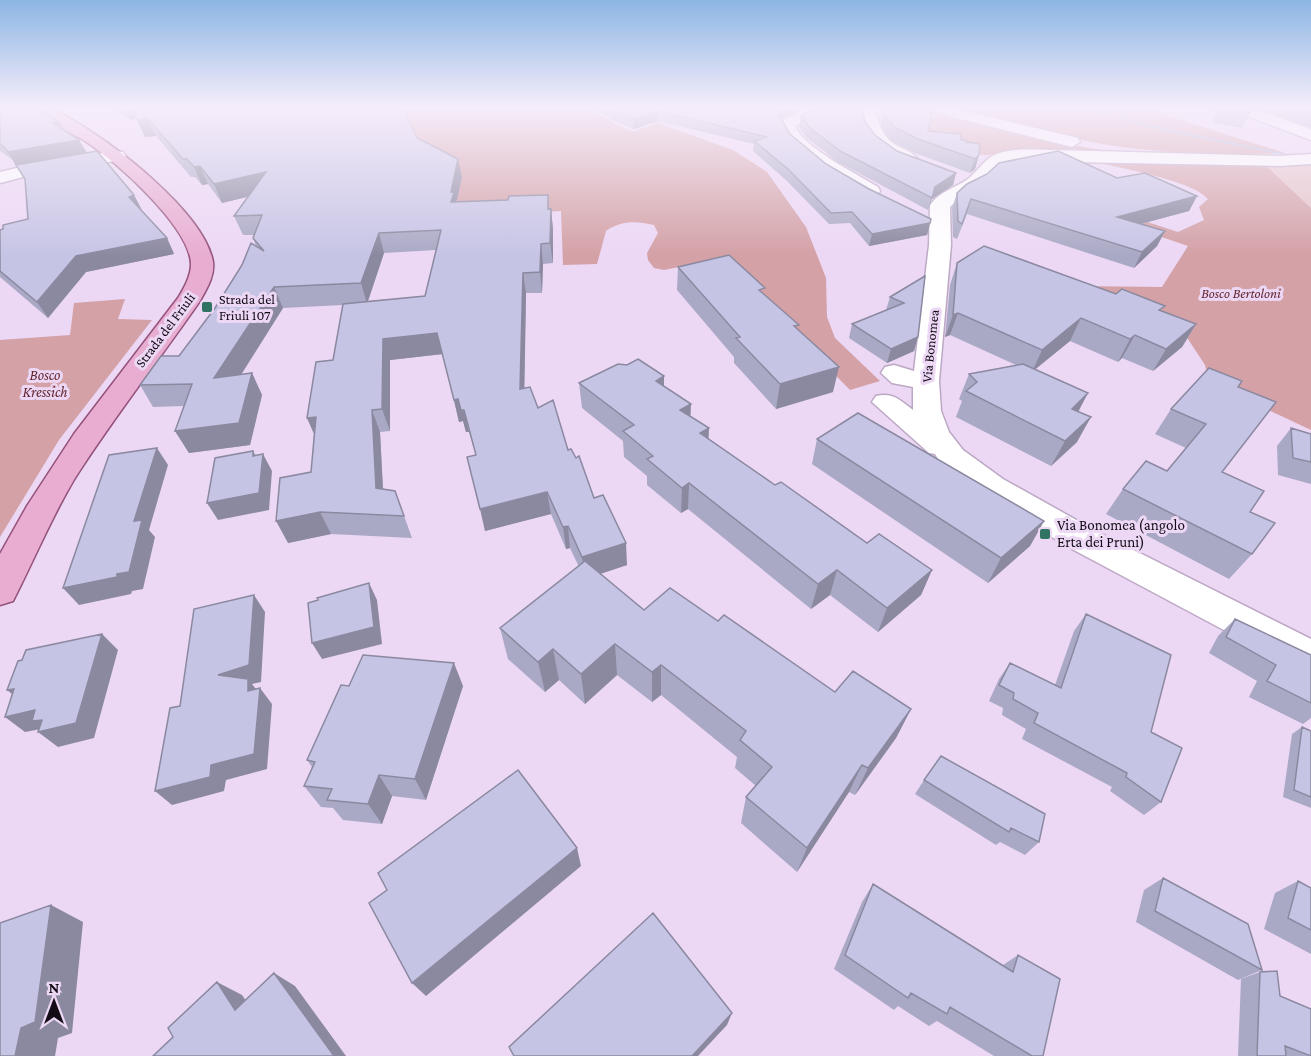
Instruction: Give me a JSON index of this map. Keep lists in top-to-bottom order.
{
  "streets": {
    "main road": ["Strada del Friuli"],
    "street": ["Via Bonomea"]
  },
  "parks": ["Bosco Bertoloni", "Bosco Kressich"],
  "places": {
    "transit": ["Strada del Friuli 107", "Via Bonomea (angolo Erta dei Pruni)"]
  },
  "north": "top"
}
